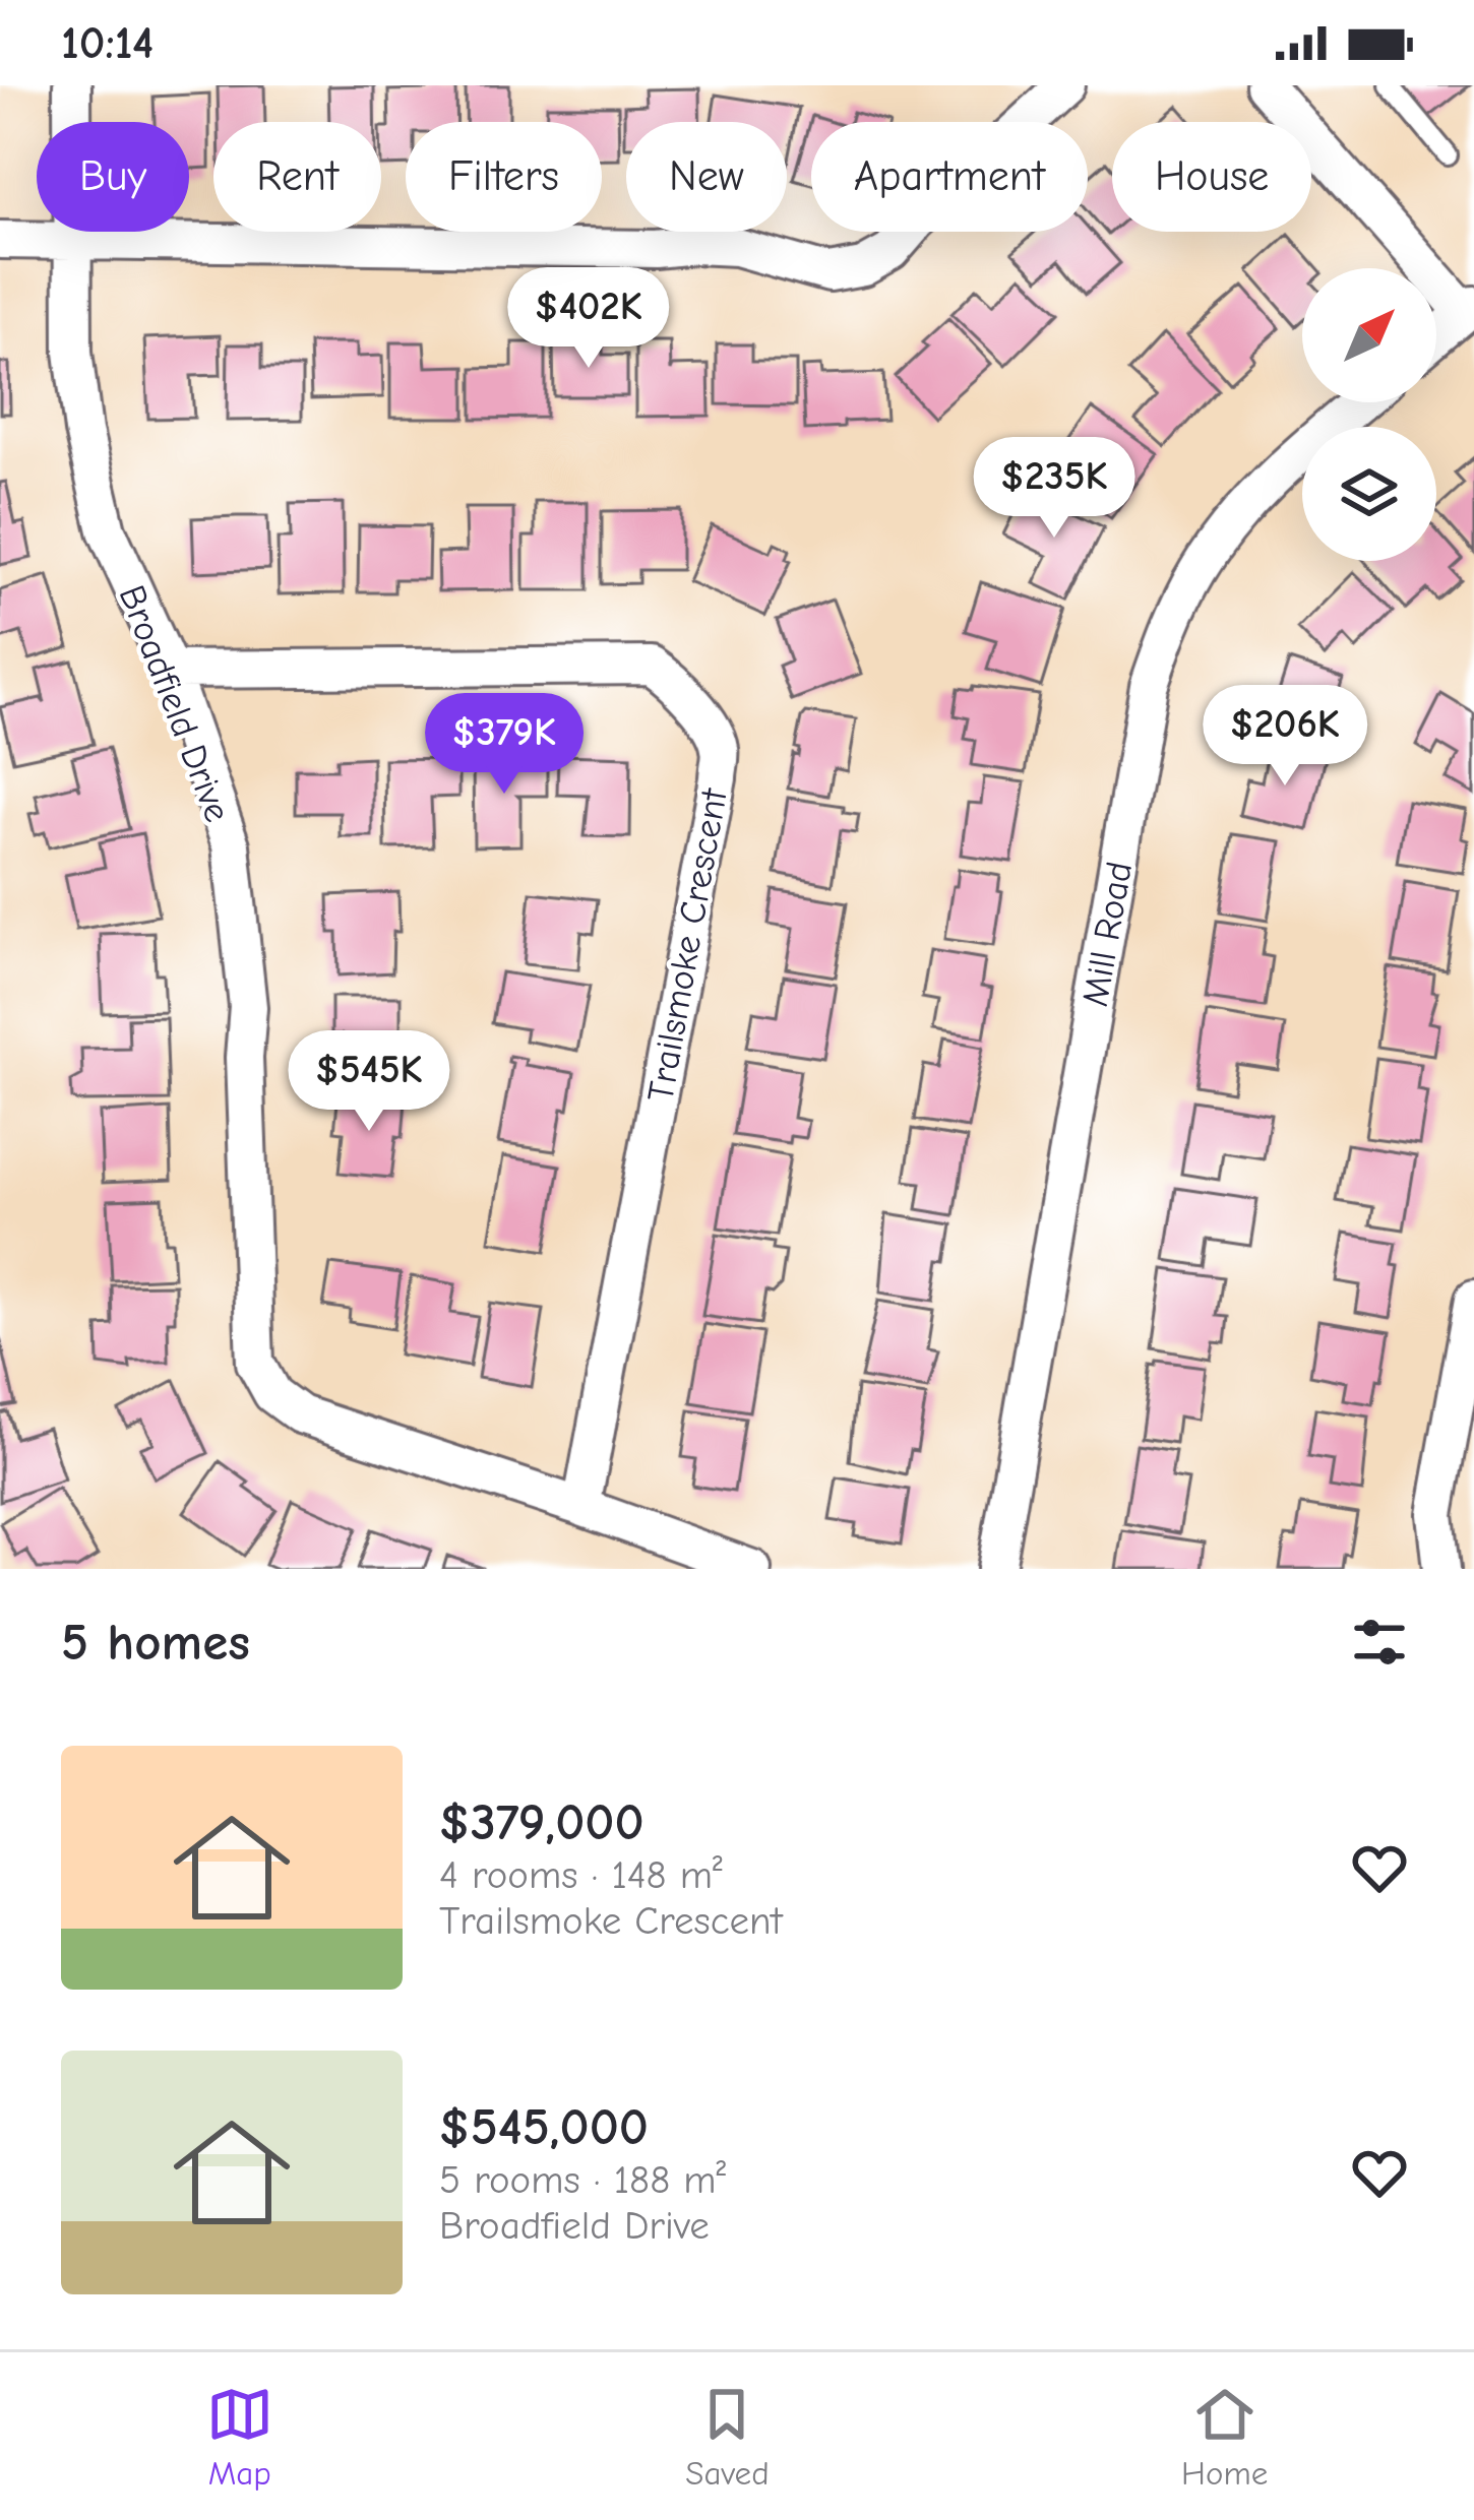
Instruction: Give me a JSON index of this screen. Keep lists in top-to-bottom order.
{
  "streets": {
    "street": ["Broadfield Drive", "Mill Road", "Trailsmoke Crescent"]
  },
  "crossings": [
    ["Broadfield Drive", "Trailsmoke Crescent"]
  ],
  "north": "top right",
  "page": {
    "status": "10:14",
    "chip": [
      "Buy",
      "Rent",
      "Filters",
      "New",
      "Apartment",
      "House"
    ],
    "price": [
      "$402K",
      "$235K",
      "$206K",
      "$379K",
      "$545K"
    ],
    "heading": "5 homes",
    "list": [
      {
        "name": "$379,000",
        "note": "4 rooms · 148 m² · Trailsmoke Crescent"
      },
      {
        "name": "$545,000",
        "note": "5 rooms · 188 m² · Broadfield Drive"
      }
    ],
    "tabs": ["Map", "Saved", "Home"]
  }
}
